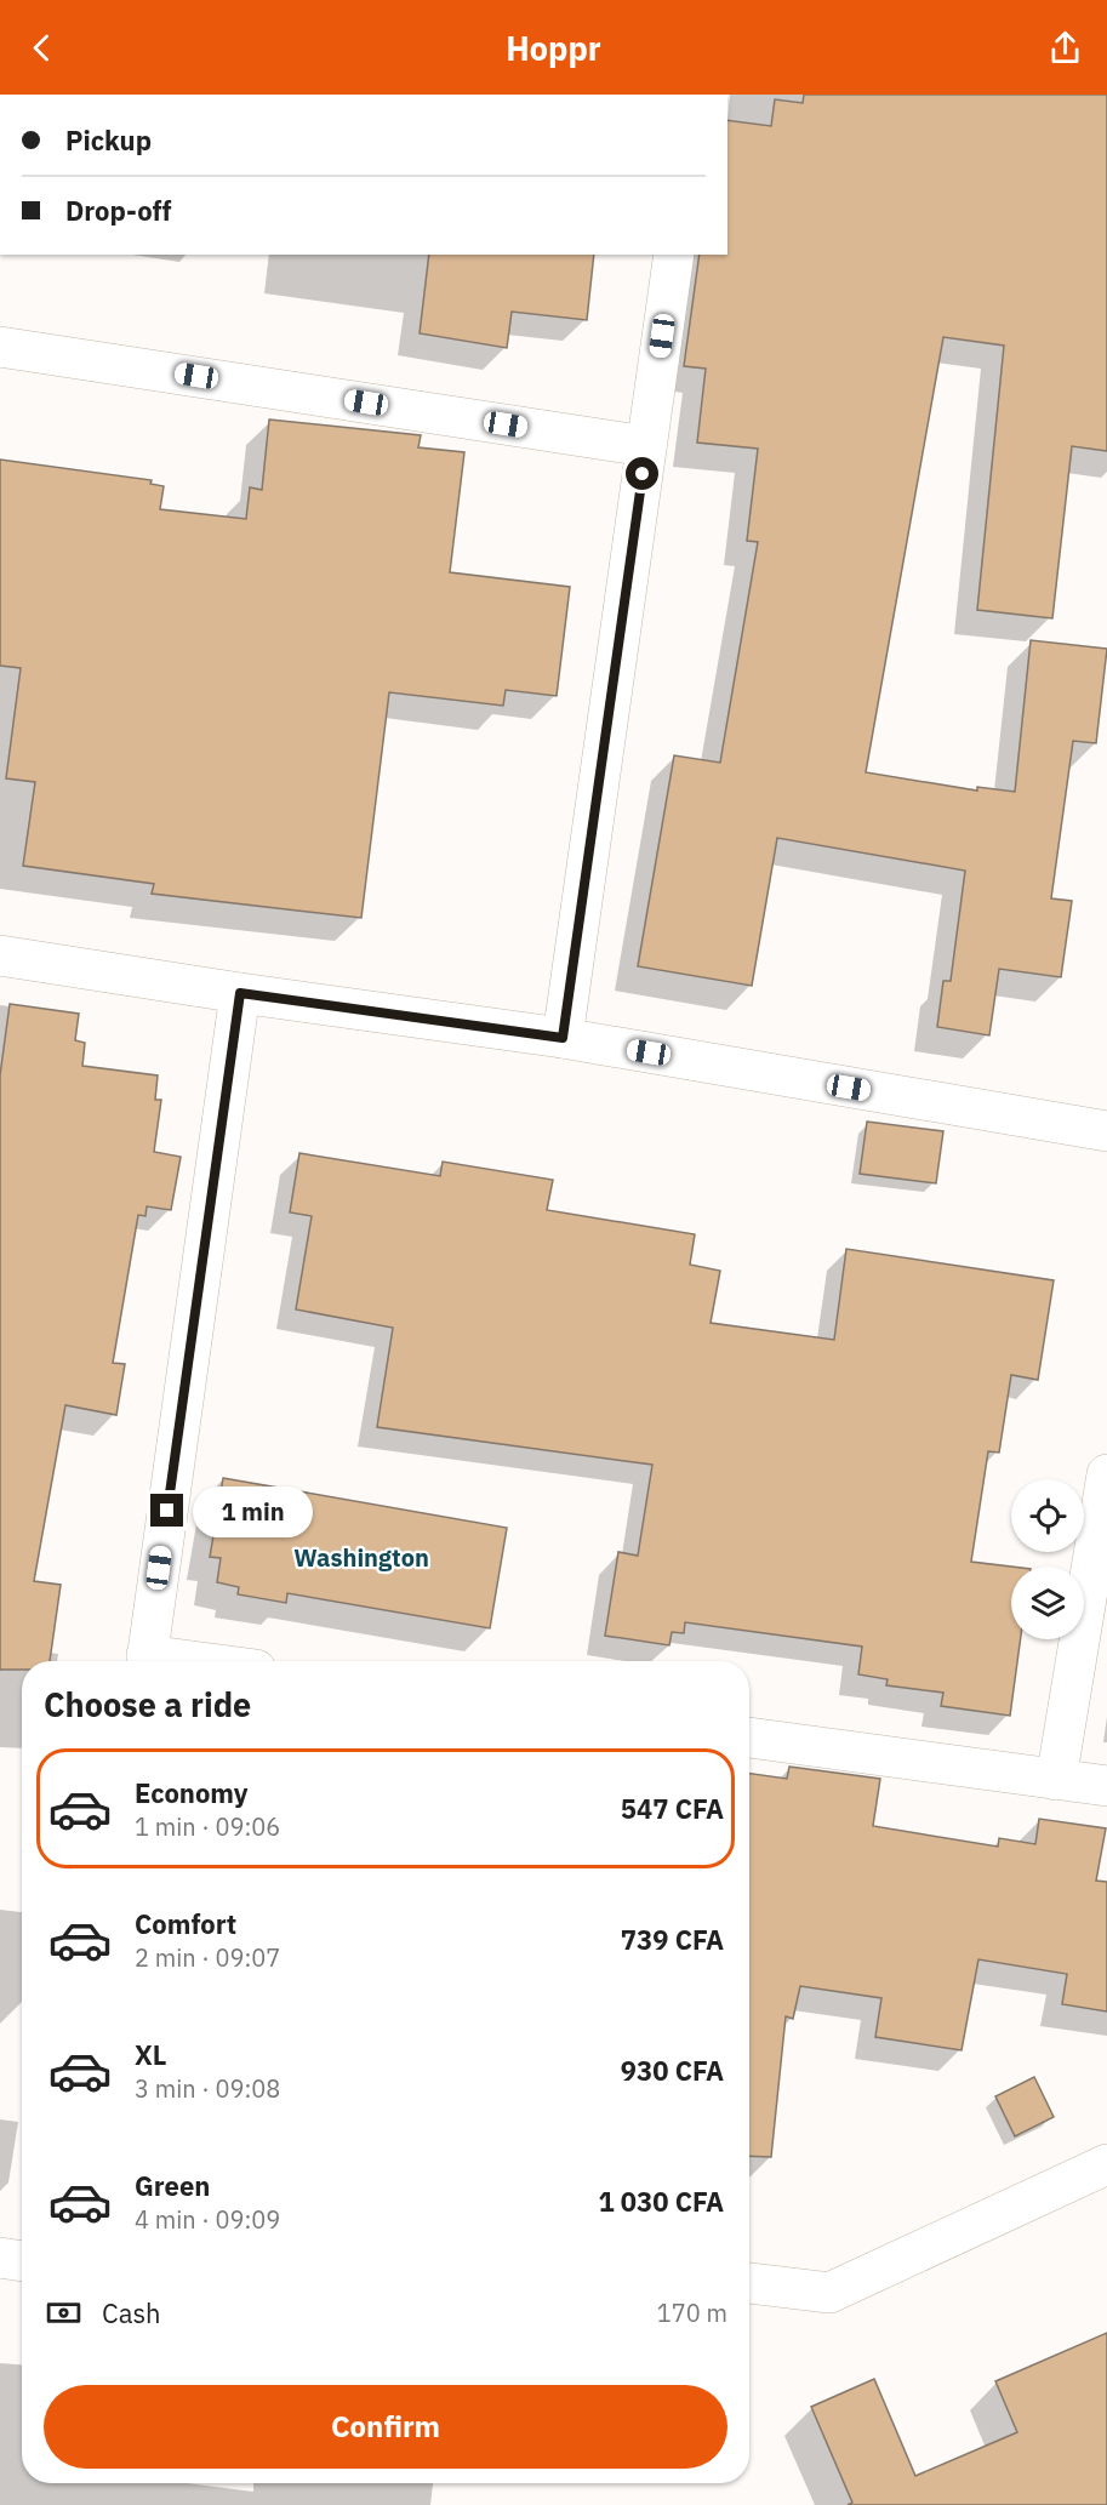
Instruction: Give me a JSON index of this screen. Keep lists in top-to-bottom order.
{
  "districts": ["Washington"],
  "page": {
    "header": "Hoppr",
    "banner": ["Pickup", "Drop-off"],
    "bubble": "1 min",
    "heading": "Choose a ride",
    "list": [
      {
        "name": "Economy",
        "note": "1 min · 09:06",
        "value": "547 CFA"
      },
      {
        "name": "Comfort",
        "note": "2 min · 09:07",
        "value": "739 CFA"
      },
      {
        "name": "XL",
        "note": "3 min · 09:08",
        "value": "930 CFA"
      },
      {
        "name": "Green",
        "note": "4 min · 09:09",
        "value": "1 030 CFA"
      }
    ],
    "pay": ["Cash", "170 m"],
    "buttons": "Confirm"
  }
}
